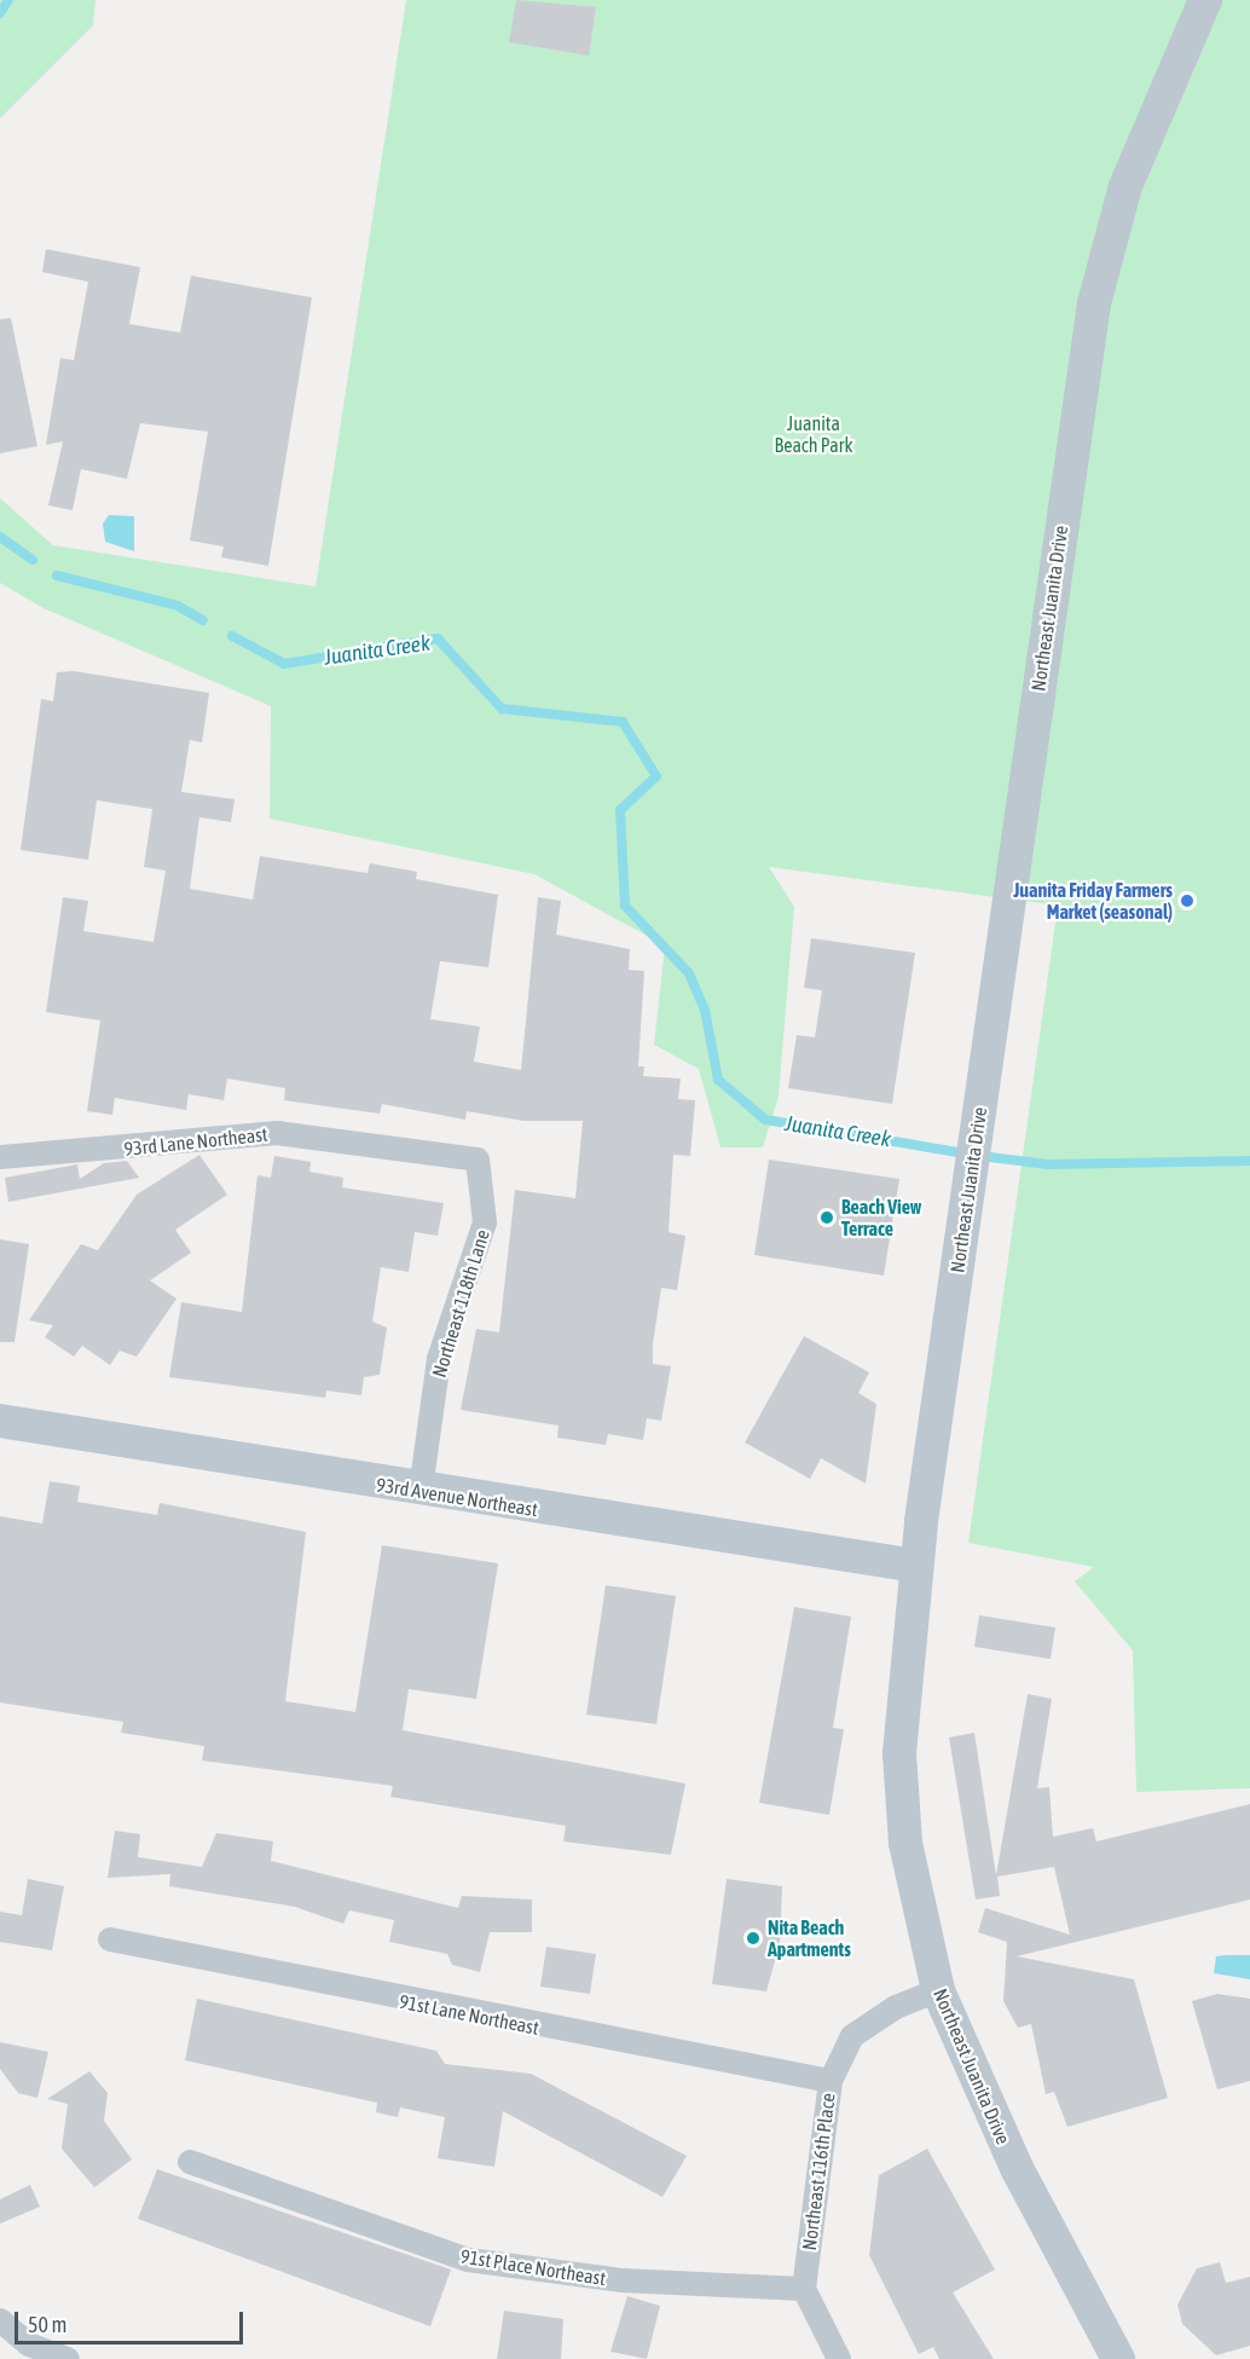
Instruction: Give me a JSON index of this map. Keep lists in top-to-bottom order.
{
  "streets": {
    "main road": ["Northeast Juanita Drive", "93rd Avenue Northeast"],
    "street": [
      "93rd Lane Northeast",
      "Northeast 118th Lane",
      "91st Lane Northeast",
      "Northeast 116th Place",
      "91st Place Northeast"
    ]
  },
  "crossings": [
    ["Northeast Juanita Drive", "93rd Avenue Northeast"],
    ["Northeast Juanita Drive", "Northeast 116th Place"],
    ["93rd Lane Northeast", "Northeast 118th Lane"],
    ["Northeast 118th Lane", "93rd Avenue Northeast"],
    ["91st Lane Northeast", "Northeast 116th Place"],
    ["Northeast 116th Place", "91st Place Northeast"]
  ],
  "water": ["Juanita Creek"],
  "parks": ["Juanita Beach Park"],
  "places": ["Juanita Friday Farmers Market (seasonal)", "Beach View Terrace", "Nita Beach Apartments"],
  "scale_bar": "50 m"
}
